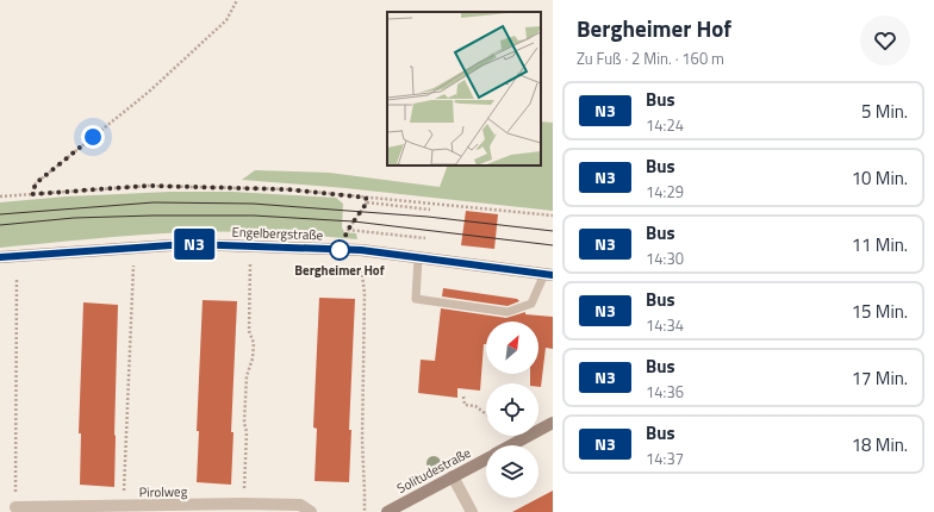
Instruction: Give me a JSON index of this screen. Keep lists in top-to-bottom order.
{
  "streets": {
    "main road": ["Engelbergstraße", "Solitudestraße"],
    "street": ["Pirolweg"]
  },
  "places": ["Bergheimer Hof"],
  "lines": ["bus line N3"],
  "north": "top right",
  "page": {
    "on_map": "N3",
    "heading": ["Bergheimer Hof", "Zu Fuß · 2 Min. · 160 m"],
    "list": [
      {
        "mark": "N3",
        "name": "Bus",
        "note": "14:24",
        "value": "5 Min."
      },
      {
        "mark": "N3",
        "name": "Bus",
        "note": "14:29",
        "value": "10 Min."
      },
      {
        "mark": "N3",
        "name": "Bus",
        "note": "14:30",
        "value": "11 Min."
      },
      {
        "mark": "N3",
        "name": "Bus",
        "note": "14:34",
        "value": "15 Min."
      },
      {
        "mark": "N3",
        "name": "Bus",
        "note": "14:36",
        "value": "17 Min."
      },
      {
        "mark": "N3",
        "name": "Bus",
        "note": "14:37",
        "value": "18 Min."
      }
    ]
  }
}
